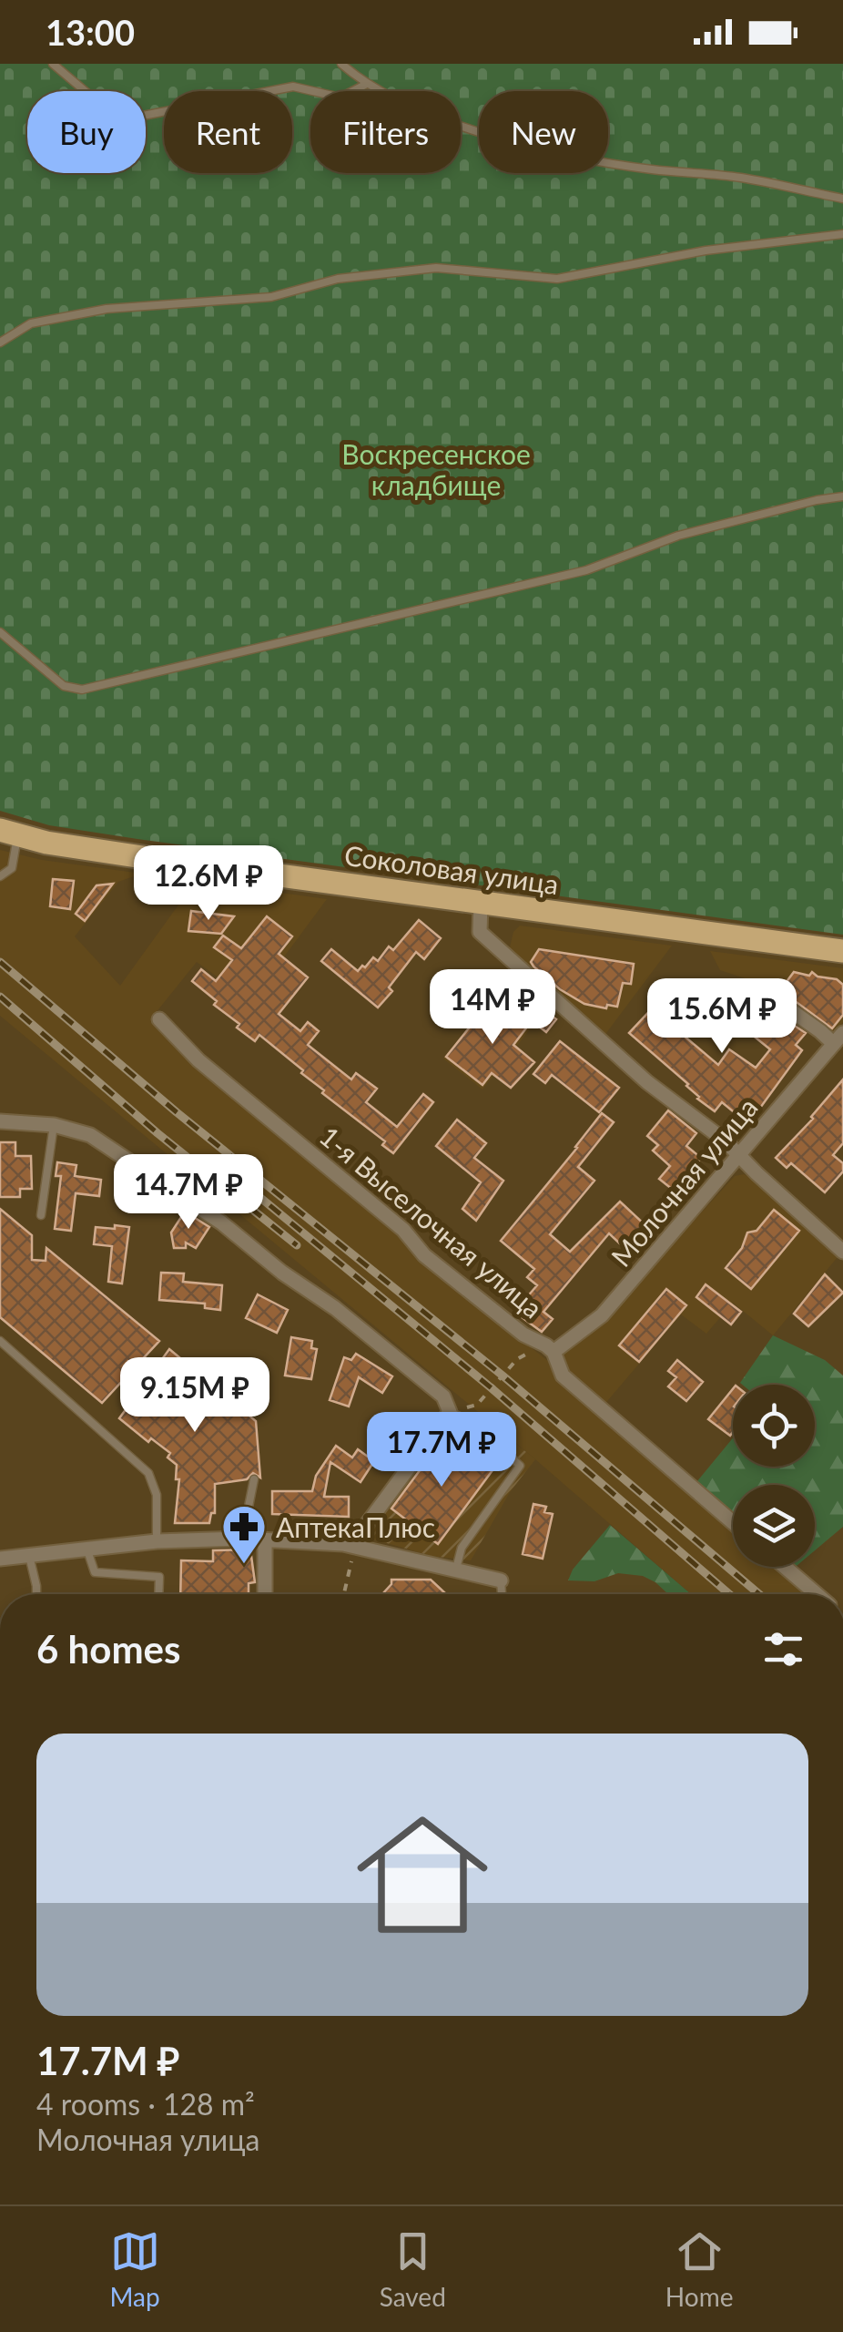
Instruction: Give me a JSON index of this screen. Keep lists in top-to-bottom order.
{
  "streets": {
    "main road": ["Соколовая улица"],
    "street": ["Молочная улица", "1-я Выселочная улица"]
  },
  "crossings": [
    ["Молочная улица", "1-я Выселочная улица"]
  ],
  "parks": ["Воскресенское кладбище"],
  "places": {
    "pharmacy": ["АптекаПлюс"]
  },
  "page": {
    "status": "13:00",
    "chip": [
      "Buy",
      "Rent",
      "Filters",
      "New"
    ],
    "price": [
      "12.6M ₽",
      "14M ₽",
      "15.6M ₽",
      "14.7M ₽",
      "9.15M ₽",
      "17.7M ₽"
    ],
    "heading": "6 homes",
    "list": [
      {
        "name": "17.7M ₽",
        "note": "4 rooms · 128 m² · Молочная улица"
      }
    ],
    "tabs": ["Map", "Saved", "Home"]
  }
}
